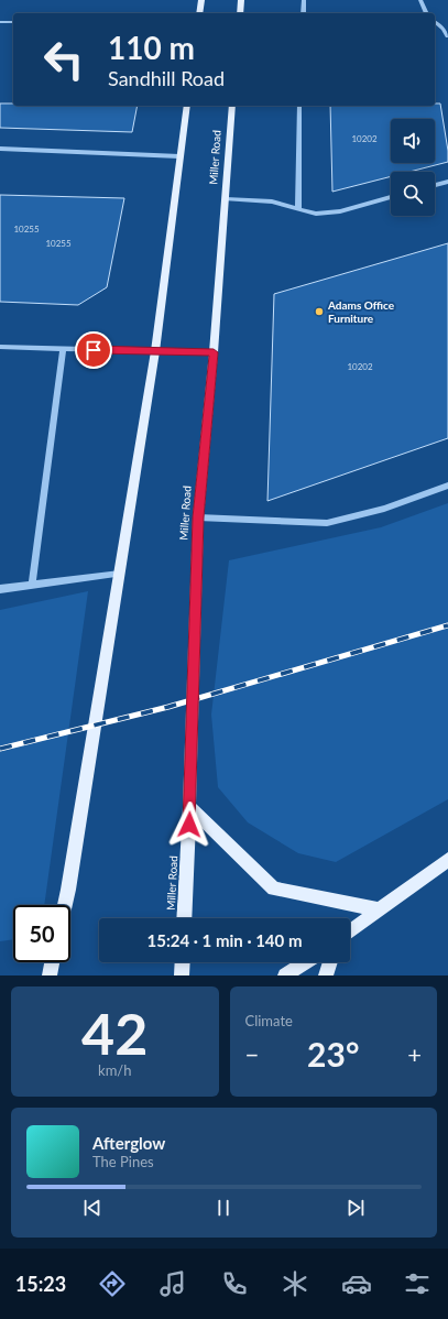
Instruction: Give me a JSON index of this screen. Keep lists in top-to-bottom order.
{
  "streets": {
    "main road": ["Miller Road"]
  },
  "places": ["Adams Office Furniture"],
  "house_numbers": [
    "10202",
    "10255",
    "10255",
    "10202"
  ],
  "page": {
    "turn": ["110 m", "Sandhill Road"],
    "limit": "50",
    "trip": "15:24 · 1 min · 140 m",
    "tile": [
      ["42", "km/h"],
      "Climate"
    ],
    "heat": ["−", "23°", "+"],
    "song": ["Afterglow", "The Pines"],
    "tabs": "15:23"
  }
}
